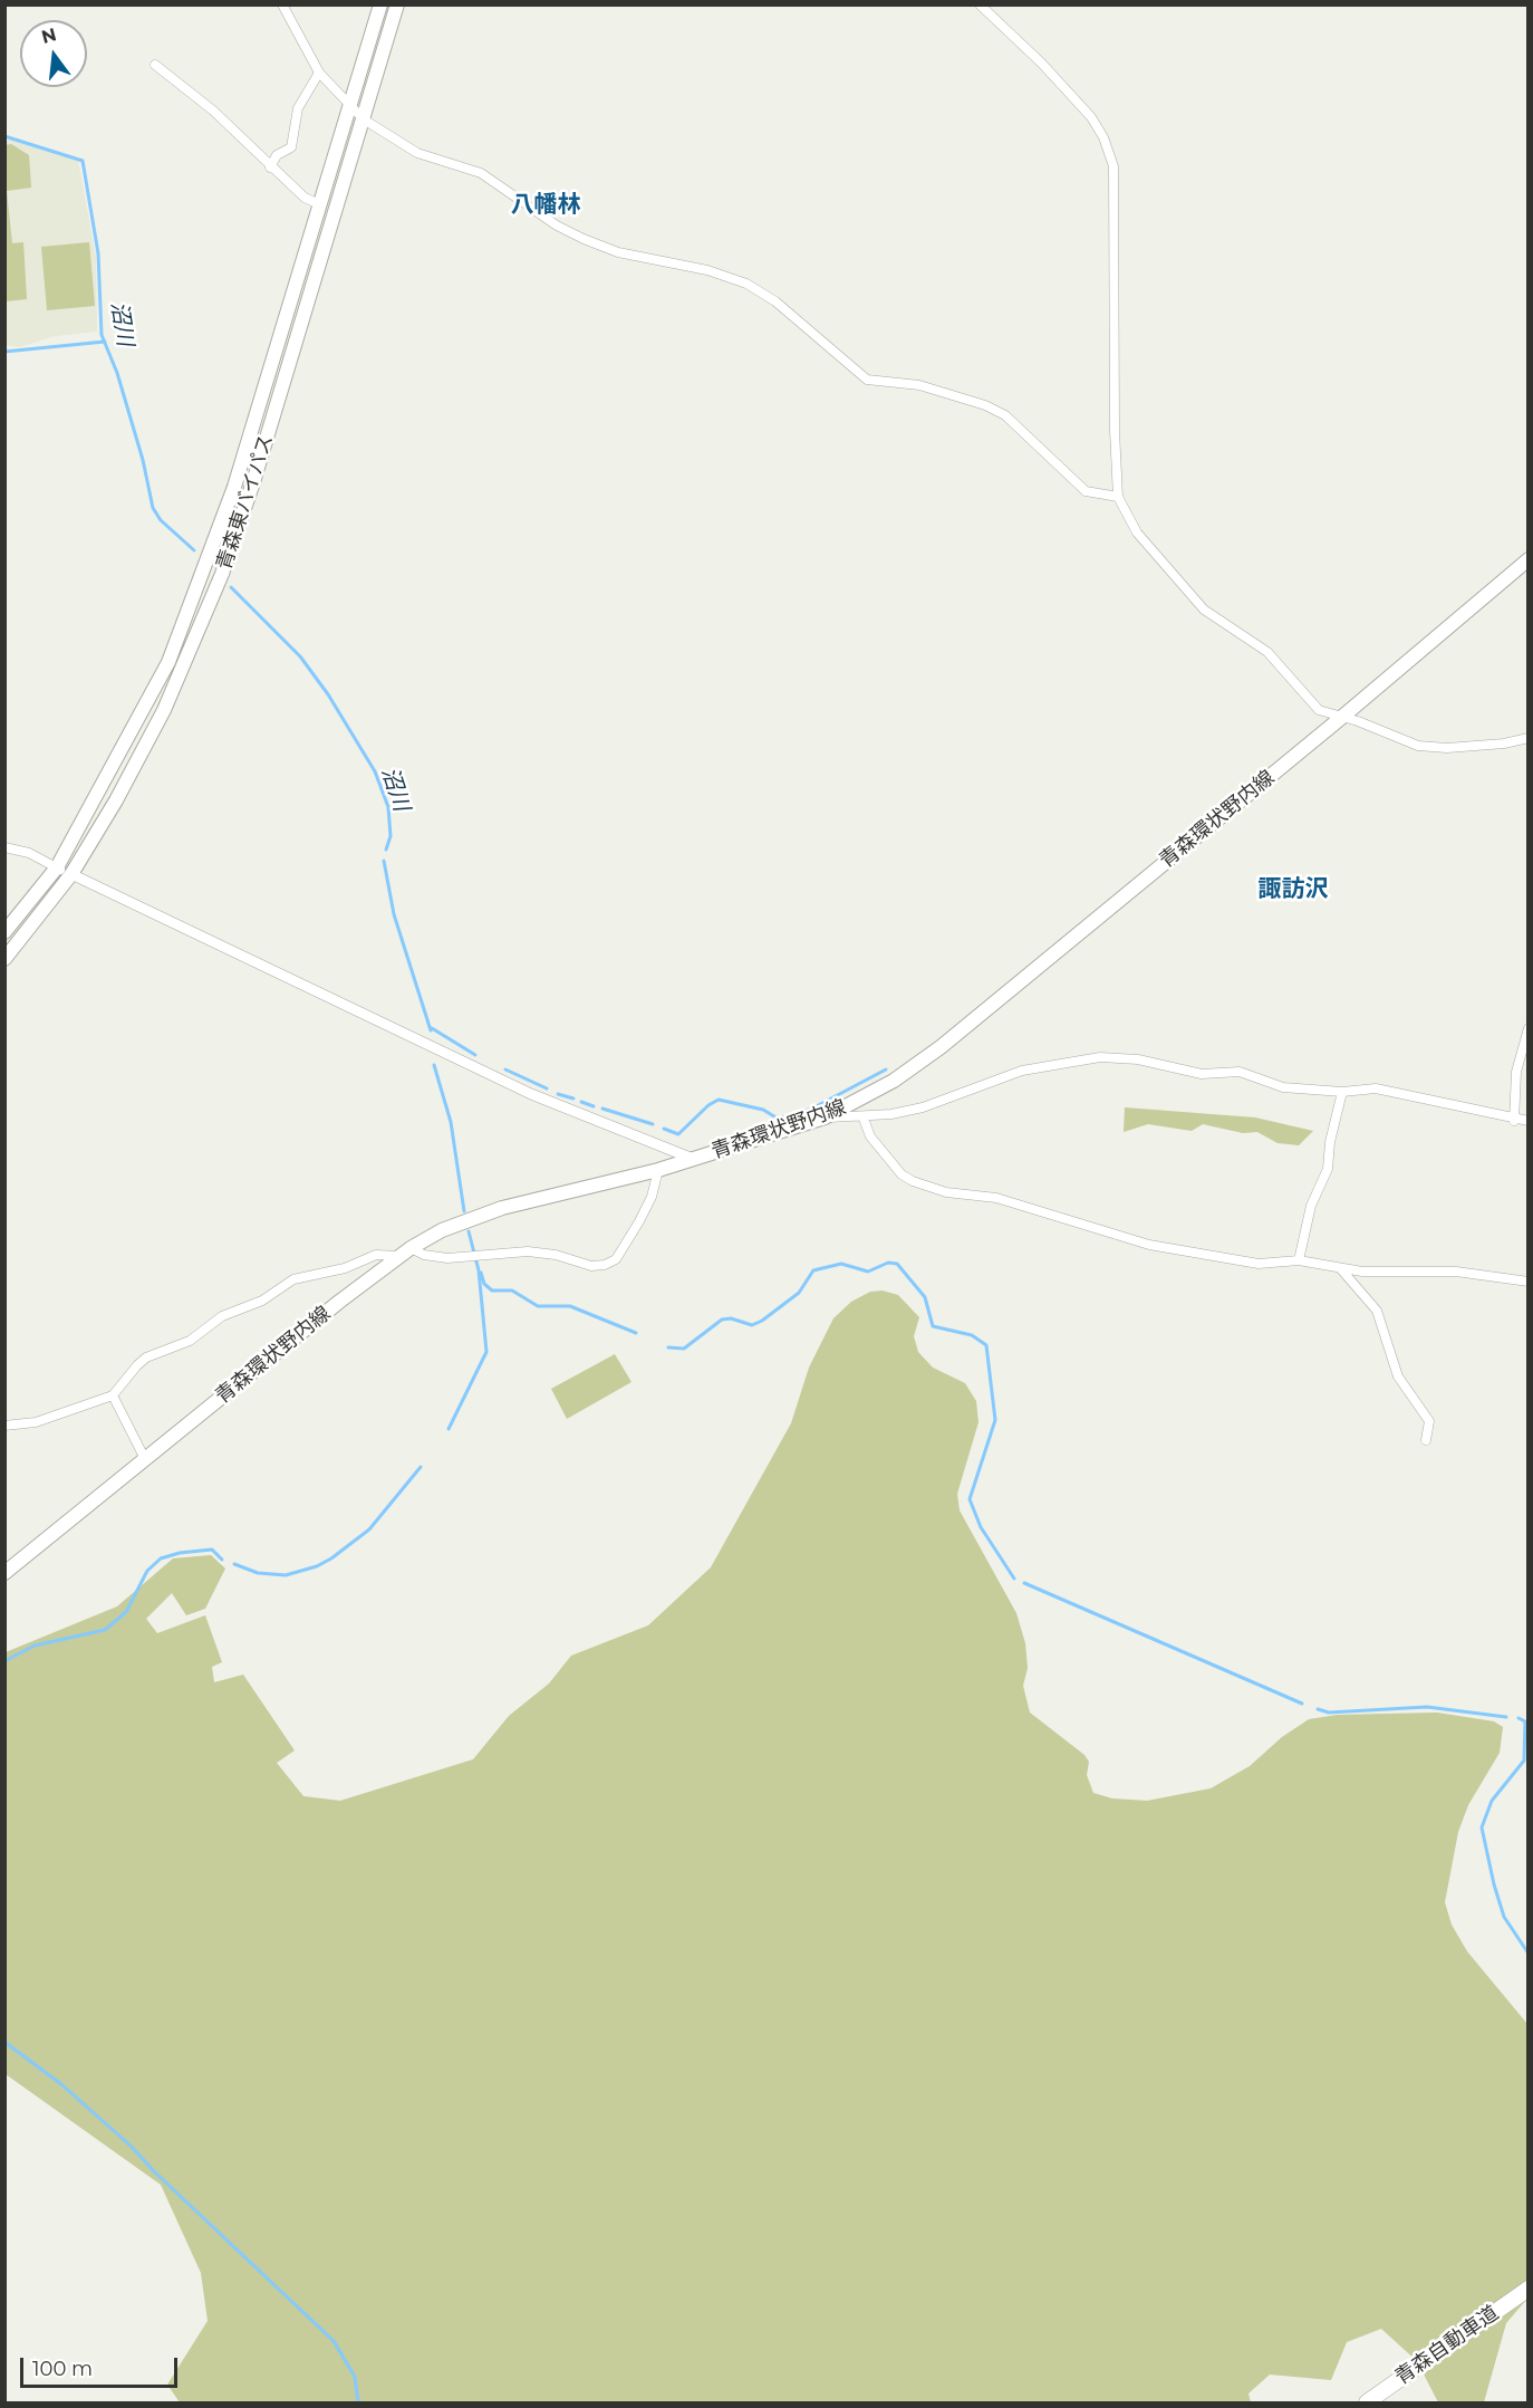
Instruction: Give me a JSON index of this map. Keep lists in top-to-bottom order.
{
  "streets": {
    "highway": ["青森自動車道"],
    "main road": ["青森東バイパス", "青森環状野内線"]
  },
  "districts": ["八幡林", "諏訪沢"],
  "water": ["沼川"],
  "scale_bar": "100 m",
  "north": "top"
}
